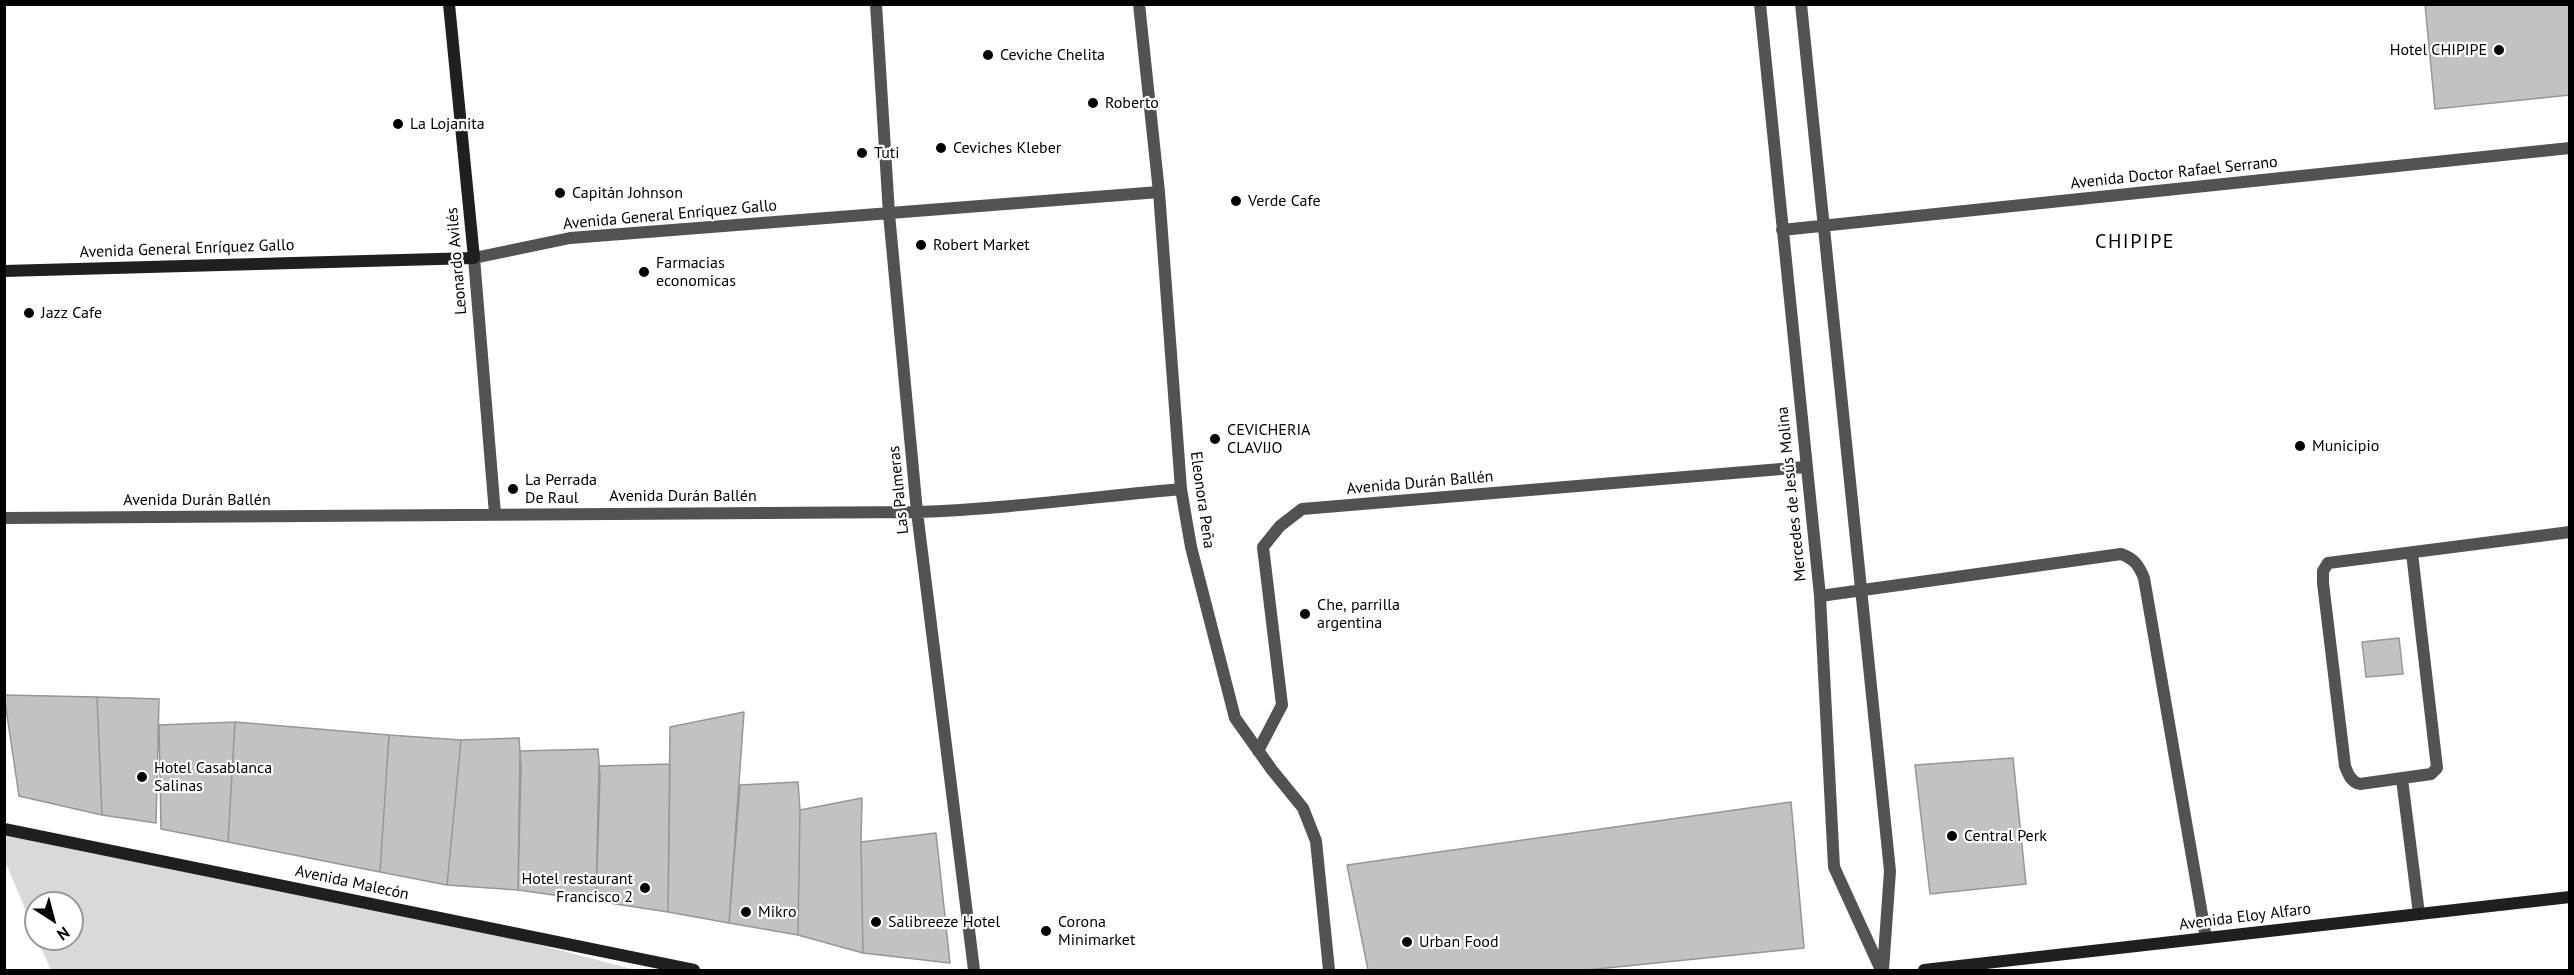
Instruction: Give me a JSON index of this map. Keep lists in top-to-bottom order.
{
  "streets": {
    "main road": [
      "Avenida General Enríquez Gallo",
      "Leonardo Avilés",
      "Avenida Malecón",
      "Avenida Eloy Alfaro"
    ],
    "street": [
      "Avenida Doctor Rafael Serrano",
      "Avenida Durán Ballén",
      "Las Palmeras",
      "Mercedes de Jesús Molina",
      "Eleonora Peña"
    ]
  },
  "crossings": [
    ["Avenida Doctor Rafael Serrano", "Mercedes de Jesús Molina"],
    ["Avenida General Enríquez Gallo", "Leonardo Avilés"],
    ["Avenida General Enríquez Gallo", "Las Palmeras"],
    ["Avenida General Enríquez Gallo", "Eleonora Peña"],
    ["Leonardo Avilés", "Avenida Durán Ballén"],
    ["Avenida Durán Ballén", "Las Palmeras"],
    ["Avenida Durán Ballén", "Mercedes de Jesús Molina"],
    ["Avenida Durán Ballén", "Eleonora Peña"]
  ],
  "districts": ["CHIPIPE"],
  "places": [
    "Hotel CHIPIPE",
    "Ceviche Chelita",
    "Roberto",
    "La Lojanita",
    "Ceviches Kleber",
    "Tuti",
    "Capitán Johnson",
    "Verde Cafe",
    "Robert Market",
    "Farmacias economicas",
    "Jazz Cafe",
    "CEVICHERIA CLAVIJO",
    "Municipio",
    "La Perrada De Raul",
    "Che, parrilla argentina",
    "Hotel Casablanca Salinas",
    "Central Perk",
    "Hotel restaurant Francisco 2",
    "Mikro",
    "Salibreeze Hotel",
    "Corona Minimarket",
    "Urban Food"
  ],
  "north": "bottom right"
}
